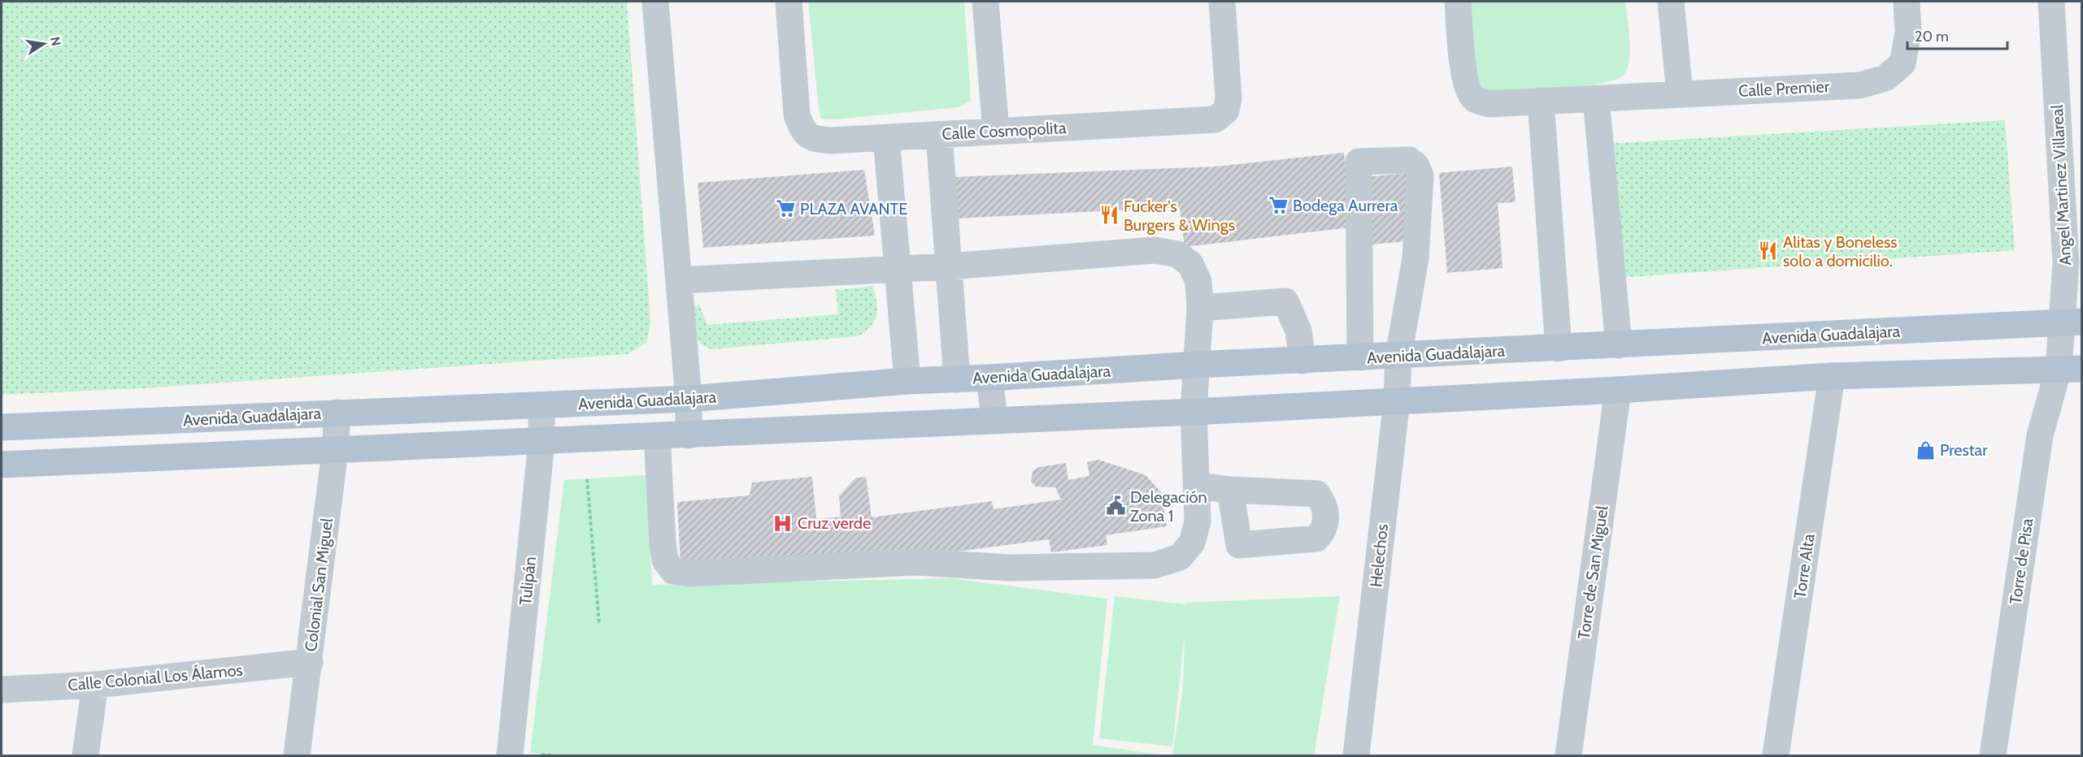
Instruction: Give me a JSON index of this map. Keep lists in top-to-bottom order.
{
  "streets": {
    "main road": ["Avenida Guadalajara"],
    "street": [
      "Calle Premier",
      "Calle Cosmopolita",
      "Angel Martinez Villareal",
      "Helechos",
      "Torre de Pisa",
      "Torre Alta",
      "Torre de San Miguel",
      "Tulipán",
      "Colonial San Miguel",
      "Calle Colonial Los Álamos"
    ]
  },
  "crossings": [
    ["Angel Martinez Villareal", "Avenida Guadalajara"],
    ["Angel Martinez Villareal", "Torre de Pisa"],
    ["Avenida Guadalajara", "Helechos"],
    ["Avenida Guadalajara", "Tulipán"],
    ["Avenida Guadalajara", "Colonial San Miguel"],
    ["Colonial San Miguel", "Calle Colonial Los Álamos"]
  ],
  "places": {
    "supermarket": ["Bodega Aurrera", "PLAZA AVANTE"],
    "restaurant": ["Fucker's Burgers & Wings", "Alitas y Boneless solo a domicilio."],
    "shop": ["Prestar"],
    "public building": ["Delegación Zona 1"],
    "hospital": ["Cruz verde"]
  },
  "scale_bar": "20 m",
  "north": "right"
}
